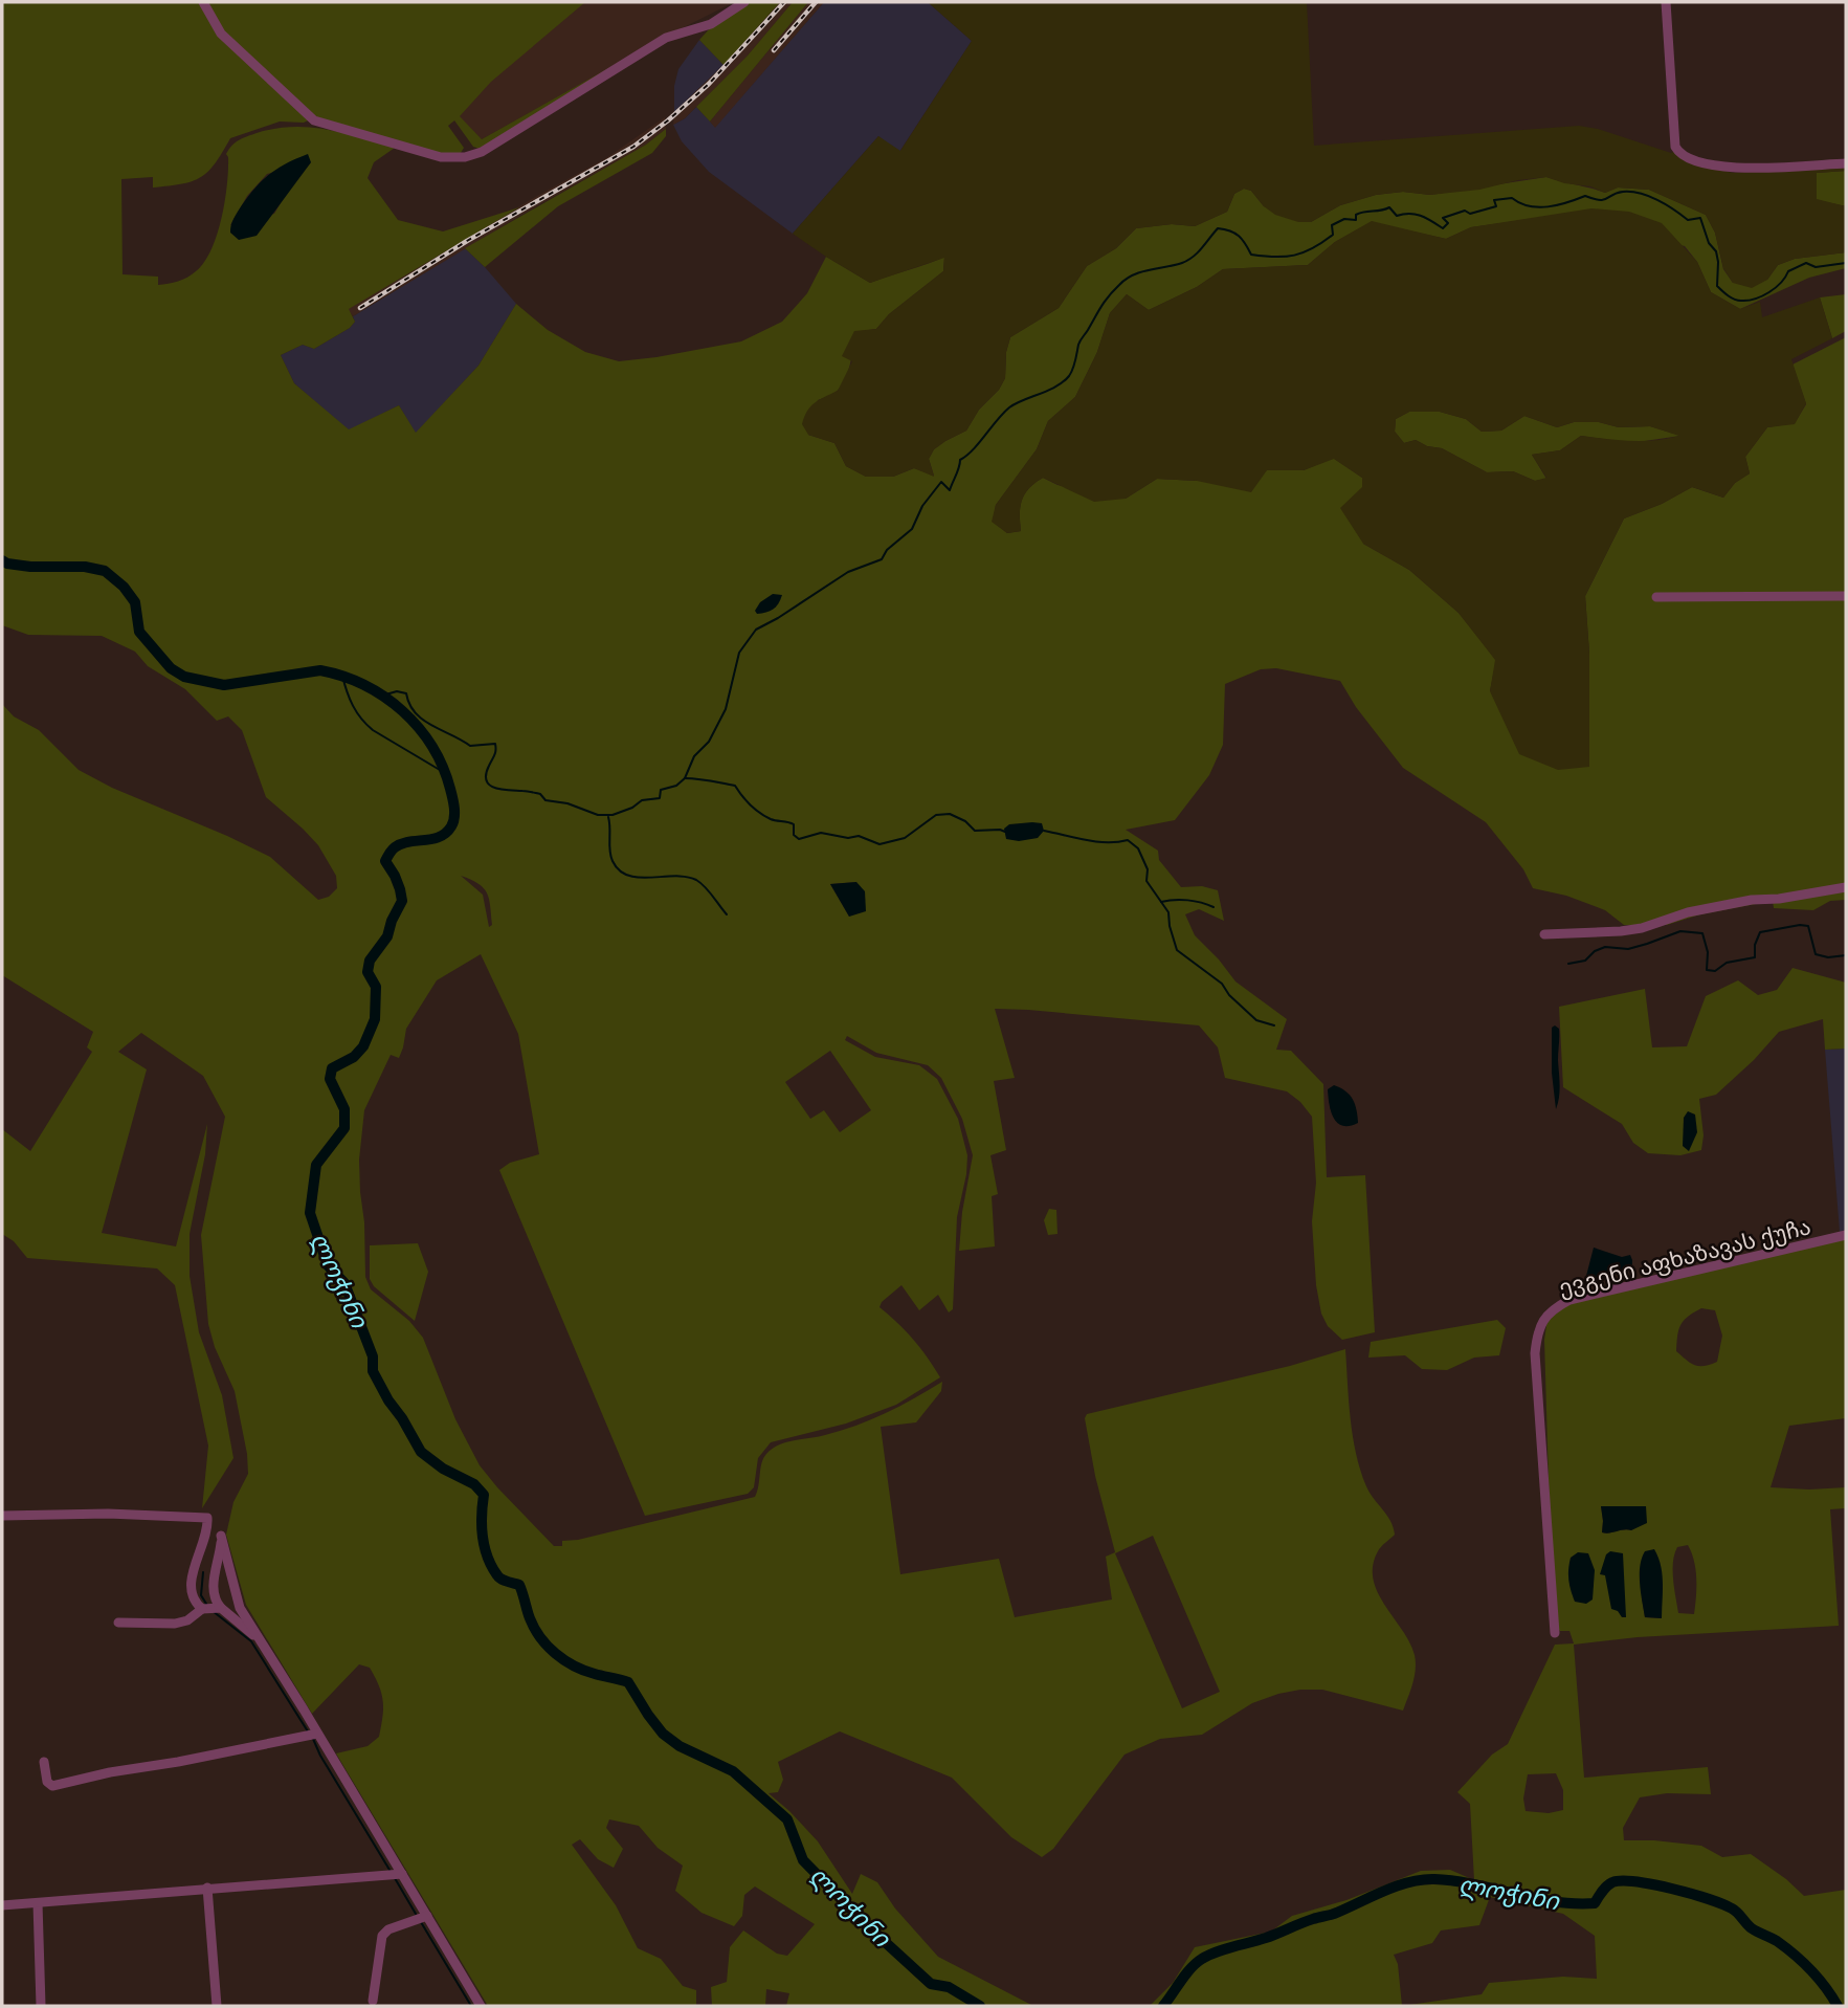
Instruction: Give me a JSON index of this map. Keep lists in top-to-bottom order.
{
  "streets": {
    "street": ["ევგენი აფხაზავას ქუჩა"]
  },
  "water": ["ლოჭინი"]
}
